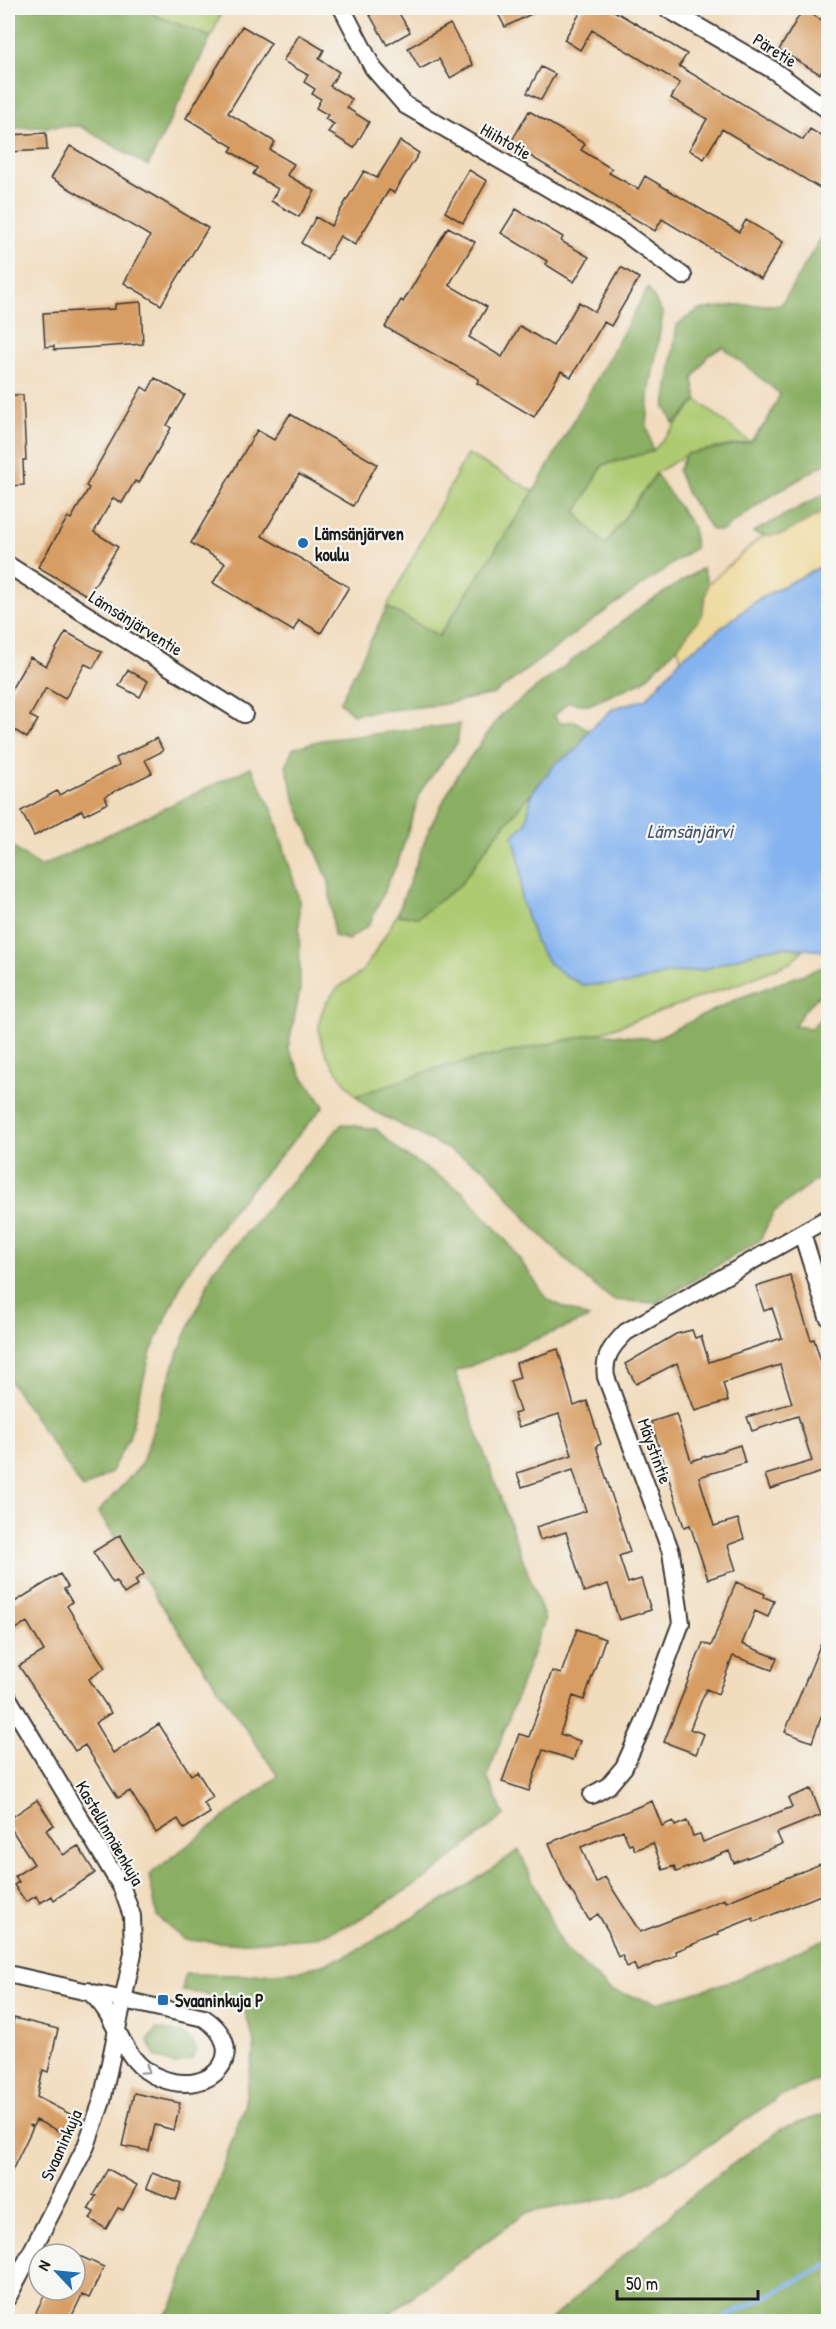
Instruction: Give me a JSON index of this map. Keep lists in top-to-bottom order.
{
  "streets": {
    "street": [
      "Päretie",
      "Hiihtotie",
      "Lämsänjärventie",
      "Mäystintie",
      "Kastellinmäenkuja",
      "Svaaninkuja"
    ]
  },
  "crossings": [
    ["Kastellinmäenkuja", "Svaaninkuja"]
  ],
  "water": ["Lämsänjärvi"],
  "places": {
    "other": ["Lämsänjärven koulu"],
    "transit": ["Svaaninkuja P"]
  },
  "scale_bar": "50 m",
  "north": "top left"
}
